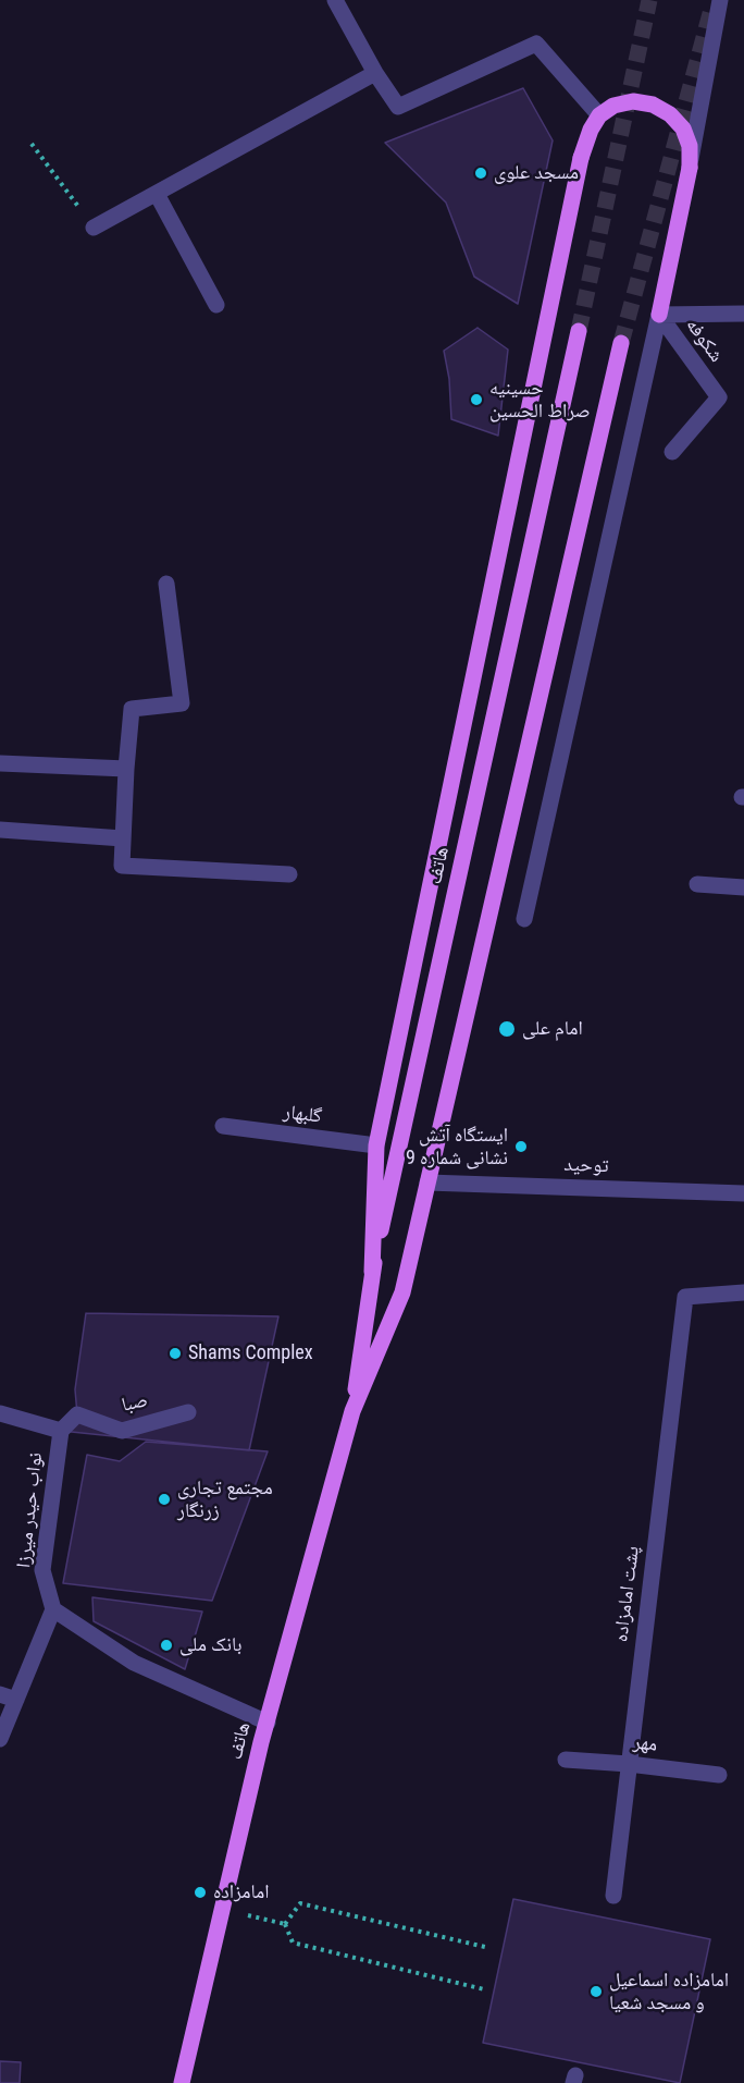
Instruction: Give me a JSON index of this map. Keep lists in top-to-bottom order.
{
  "streets": {
    "main road": ["هاتف"],
    "street": [
      "شکوفه",
      "گلبهار",
      "توحید",
      "صبا",
      "نواب حیدر میرزا",
      "پشت امامزاده",
      "مهر"
    ]
  },
  "crossings": [
    ["هاتف", "توحید"],
    ["صبا", "نواب حیدر میرزا"],
    ["پشت امامزاده", "مهر"]
  ],
  "places": [
    "مسجد علوی",
    "حسینیه صراط الحسین",
    "امام علی",
    "ایستگاه آتش نشانی شماره 9",
    "Shams Complex",
    "مجتمع تجاری زرنگار",
    "بانک ملی",
    "امامزاده",
    "امامزاده اسماعیل و مسجد شعیا"
  ]
}
